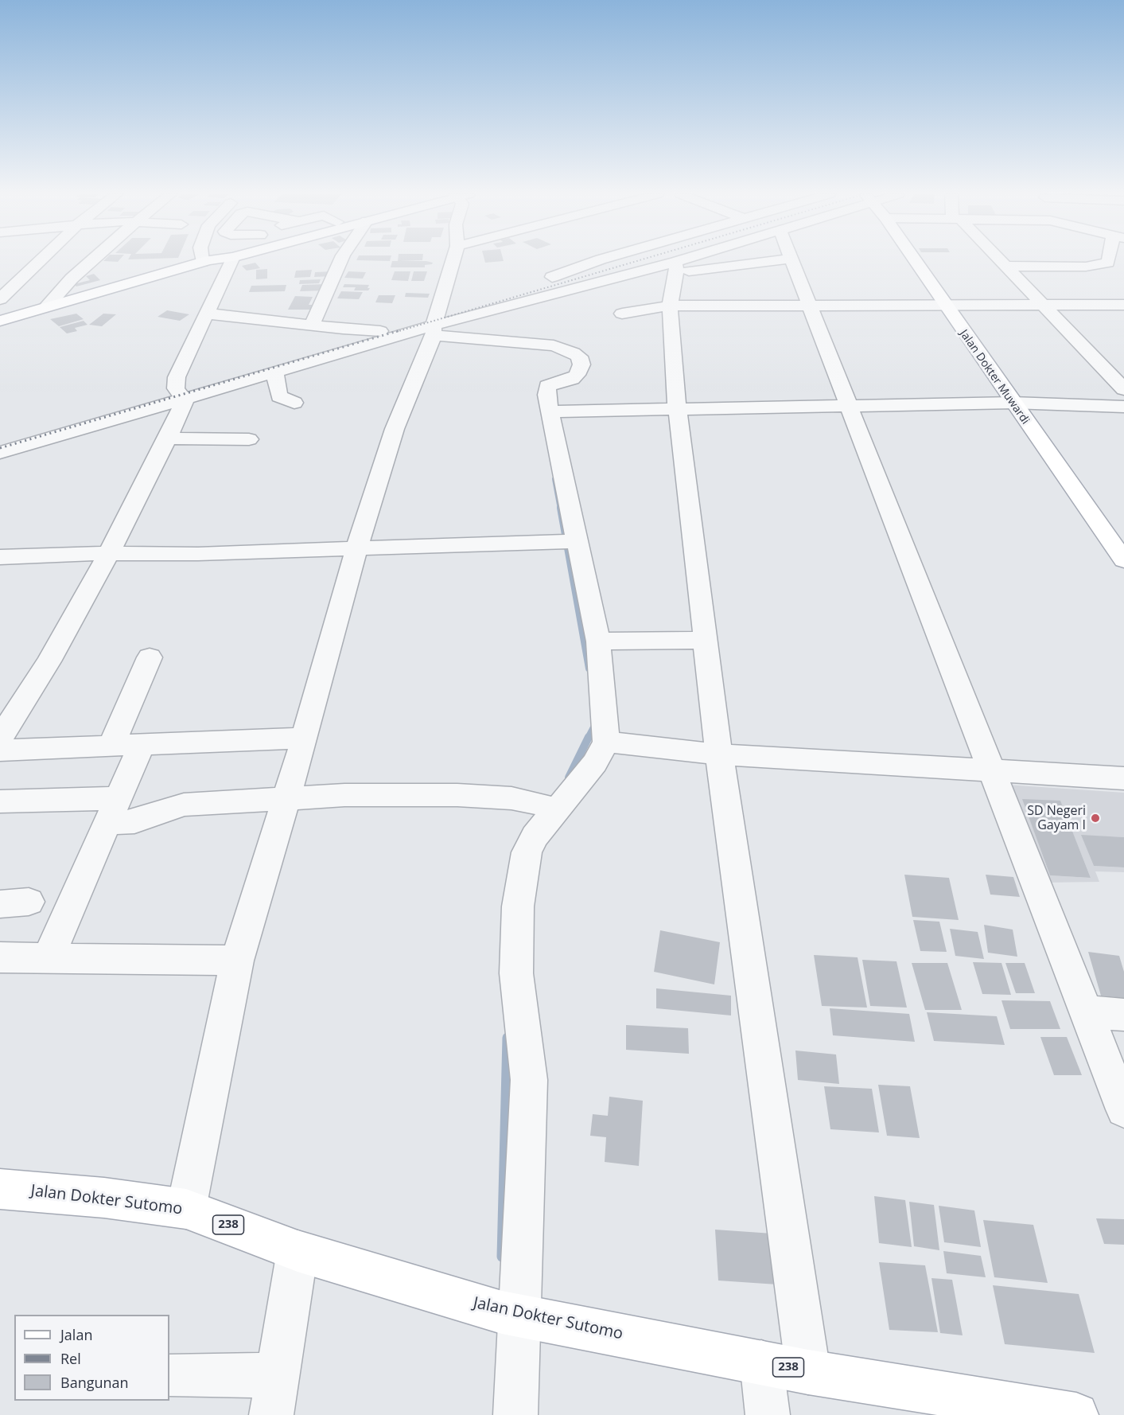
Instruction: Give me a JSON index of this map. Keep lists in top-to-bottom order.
{
  "streets": {
    "main road": ["Jalan Dokter Muwardi", "Jalan Dokter Sutomo", "238"]
  },
  "places": ["SD Negeri Gayam I"],
  "legend": ["Jalan", "Rel", "Bangunan"]
}
